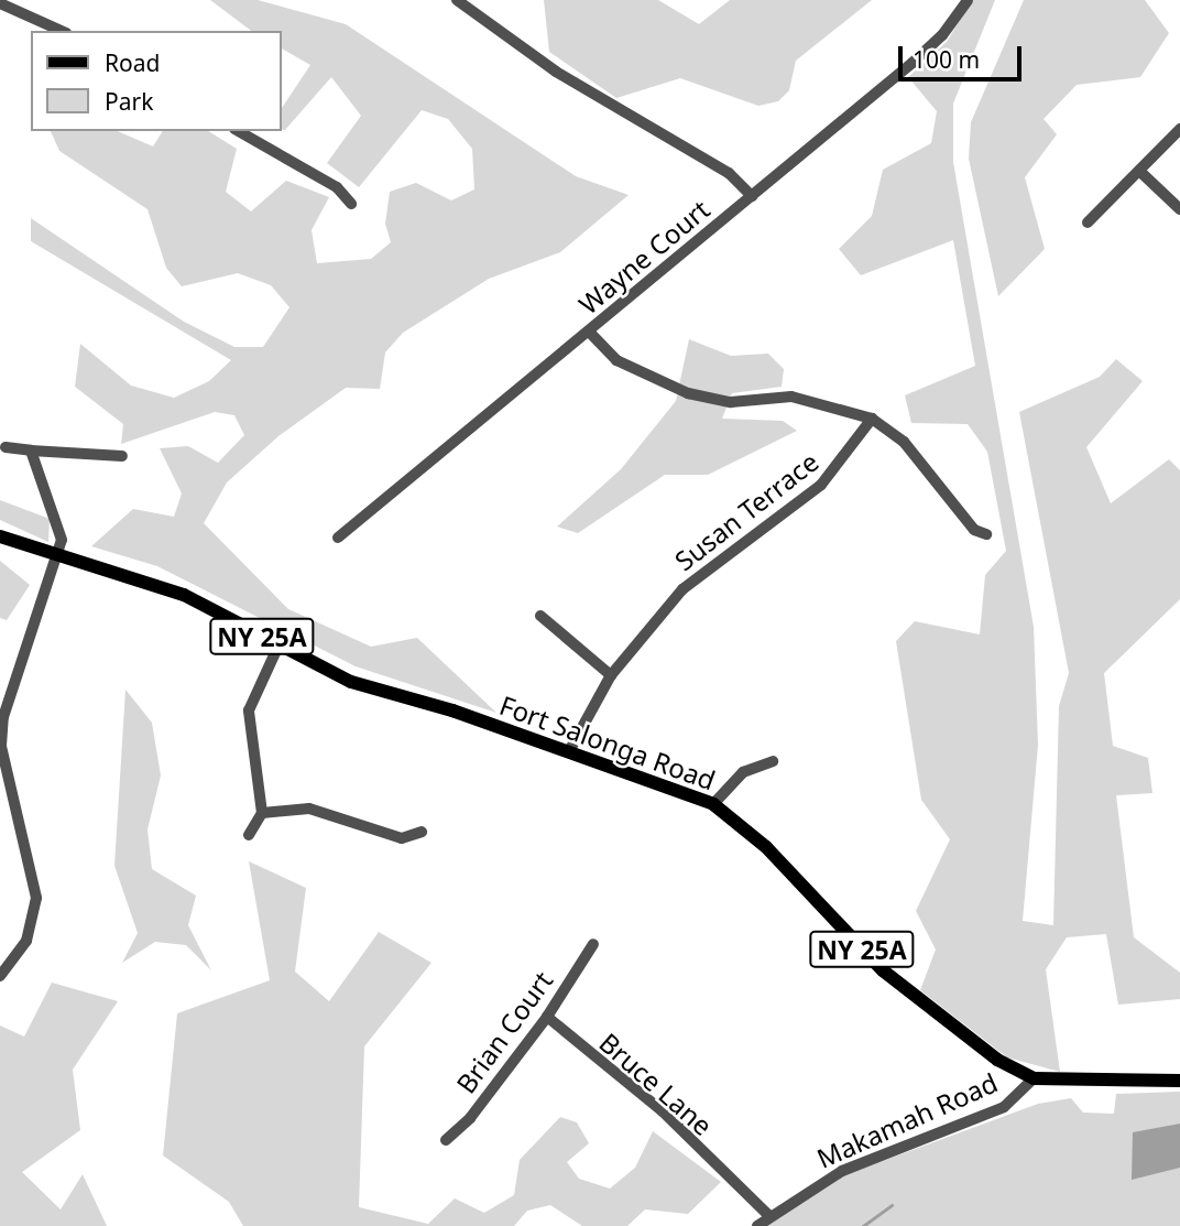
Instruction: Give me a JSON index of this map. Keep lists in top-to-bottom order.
{
  "streets": {
    "main road": ["NY 25A", "Fort Salonga Road"],
    "street": [
      "Wayne Court",
      "Susan Terrace",
      "Brian Court",
      "Bruce Lane",
      "Makamah Road"
    ]
  },
  "crossings": [
    ["Susan Terrace", "Fort Salonga Road"],
    ["Fort Salonga Road", "Makamah Road"],
    ["Brian Court", "Bruce Lane"],
    ["Bruce Lane", "Makamah Road"]
  ],
  "legend": ["Road", "Park"],
  "scale_bar": "100 m"
}
